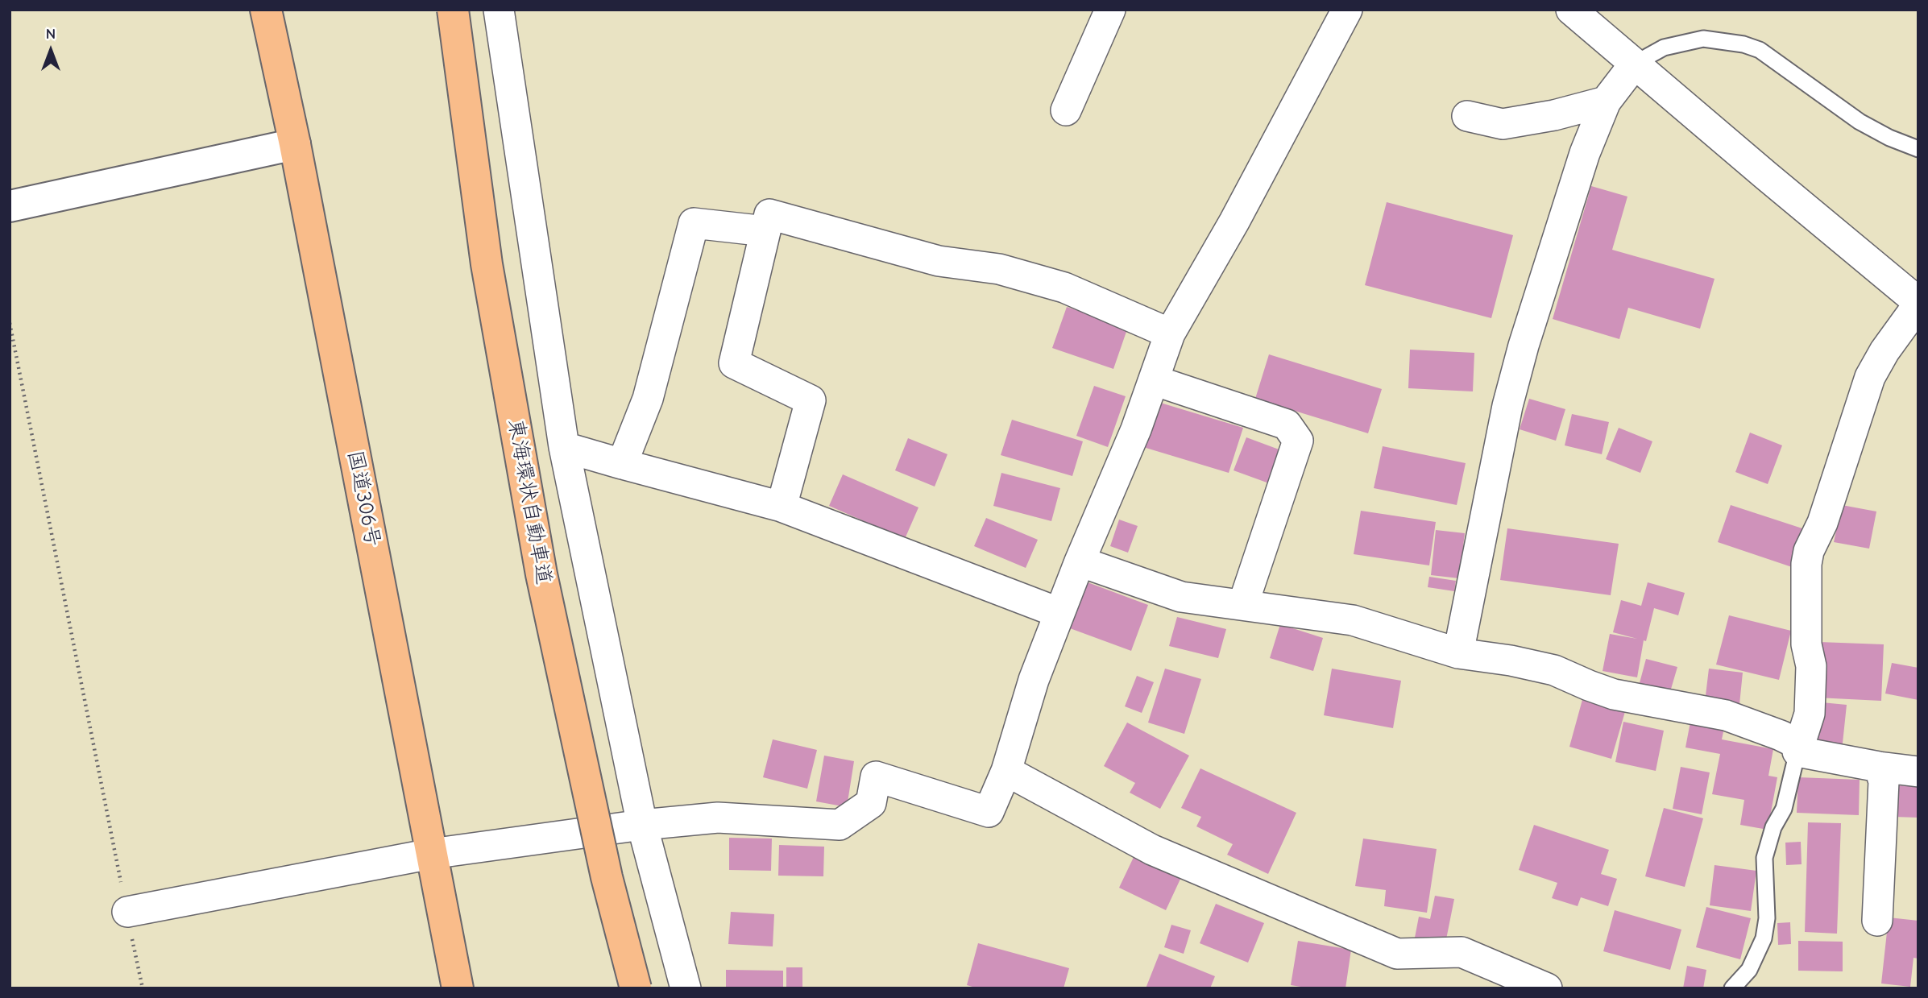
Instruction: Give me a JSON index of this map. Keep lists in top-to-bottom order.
{
  "streets": {
    "highway": ["国道306号", "東海環状自動車道"]
  },
  "north": "top"
}
